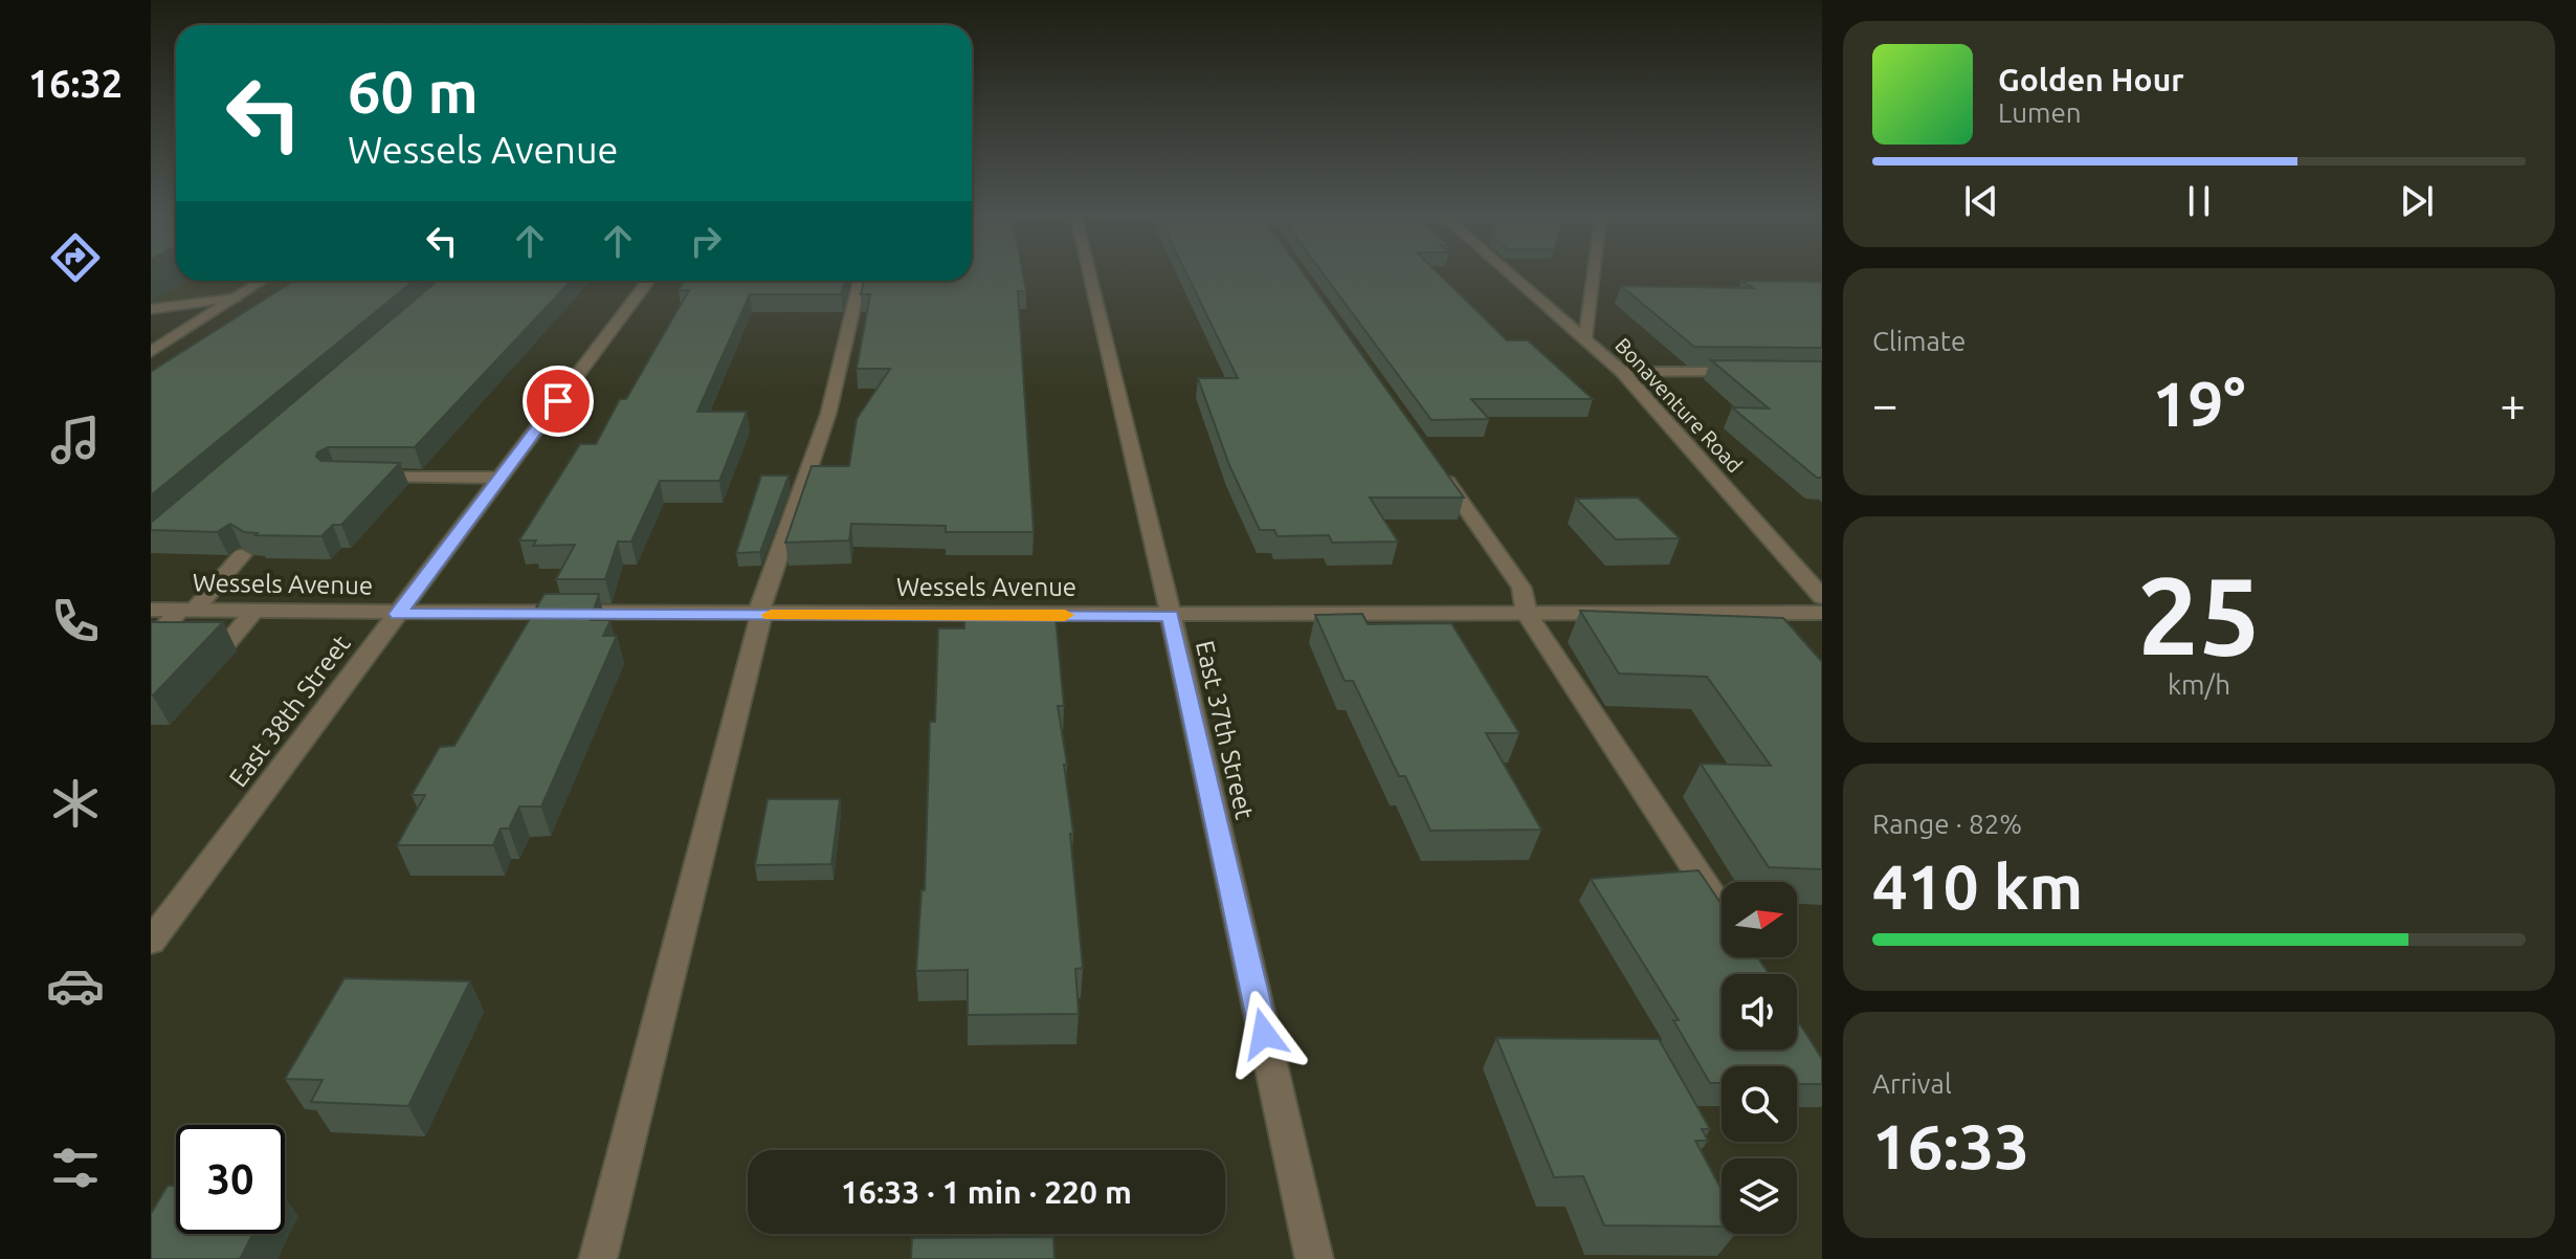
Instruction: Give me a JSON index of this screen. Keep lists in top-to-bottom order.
{
  "streets": {
    "street": [
      "Bonaventure Road",
      "Wessels Avenue",
      "East 38th Street",
      "East 37th Street"
    ]
  },
  "crossings": [
    ["Wessels Avenue", "East 38th Street"],
    ["Wessels Avenue", "East 37th Street"]
  ],
  "north": "right",
  "page": {
    "tabs": "16:32",
    "turn": ["60 m", "Wessels Avenue"],
    "song": ["Golden Hour", "Lumen"],
    "tile": [
      "Climate",
      ["25", "km/h"],
      ["Range · 82%", "410 km"],
      ["Arrival", "16:33"]
    ],
    "heat": ["−", "19°", "+"],
    "limit": "30",
    "trip": "16:33 · 1 min · 220 m"
  }
}
